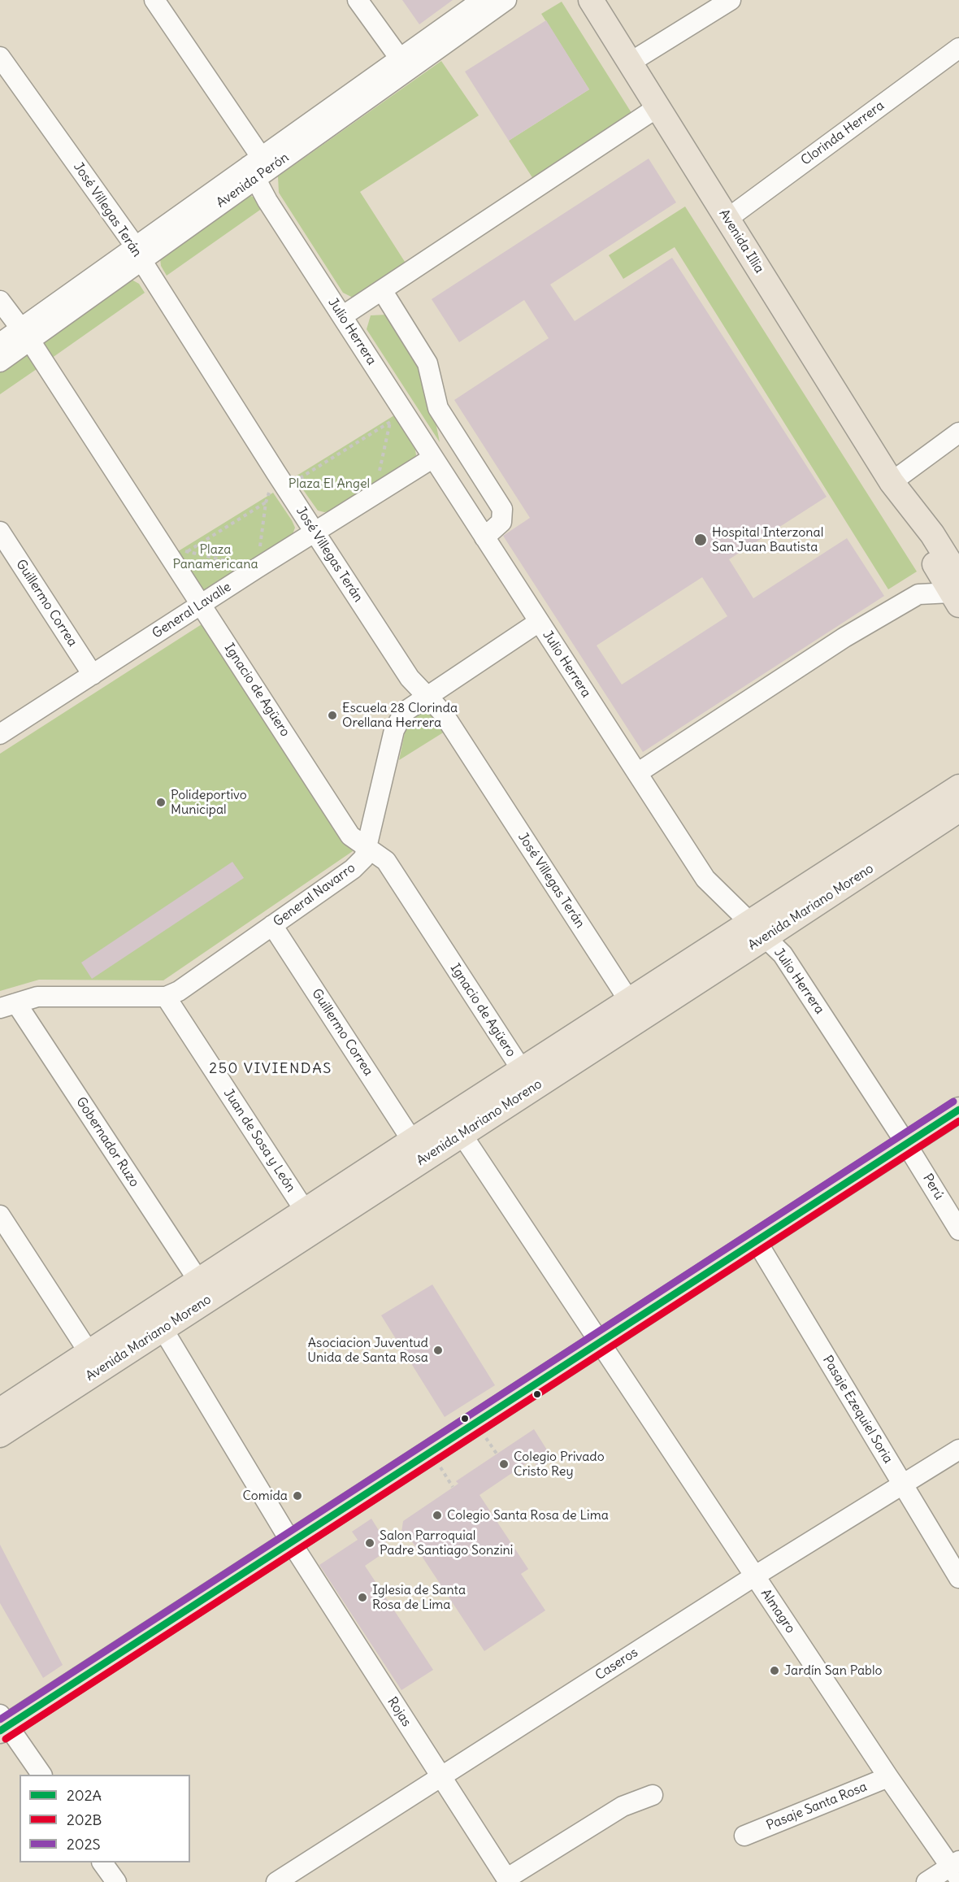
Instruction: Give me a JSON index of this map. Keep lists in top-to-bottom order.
{
  "streets": {
    "main road": ["Avenida Illia", "Avenida Mariano Moreno"],
    "street": [
      "Clorinda Herrera",
      "Avenida Perón",
      "José Villegas Terán",
      "Julio Herrera",
      "Guillermo Correa",
      "General Lavalle",
      "Ignacio de Agüero",
      "General Navarro",
      "Juan de Sosa y León",
      "Gobernador Ruzo",
      "Perú",
      "Pasaje Ezequiel Soria",
      "Almagro",
      "Caseros",
      "Rojas",
      "Pasaje Santa Rosa"
    ]
  },
  "crossings": [
    ["Clorinda Herrera", "Avenida Illia"],
    ["Avenida Perón", "José Villegas Terán"],
    ["Avenida Perón", "Julio Herrera"],
    ["Avenida Perón", "Ignacio de Agüero"],
    ["José Villegas Terán", "General Lavalle"],
    ["José Villegas Terán", "General Navarro"],
    ["José Villegas Terán", "Avenida Mariano Moreno"],
    ["Julio Herrera", "General Lavalle"],
    ["Julio Herrera", "General Navarro"],
    ["Julio Herrera", "Avenida Mariano Moreno"],
    ["Julio Herrera", "Perú"],
    ["Guillermo Correa", "General Lavalle"],
    ["Guillermo Correa", "General Navarro"],
    ["Guillermo Correa", "Avenida Mariano Moreno"],
    ["General Lavalle", "Ignacio de Agüero"],
    ["Ignacio de Agüero", "General Navarro"],
    ["Ignacio de Agüero", "Avenida Mariano Moreno"],
    ["General Navarro", "Juan de Sosa y León"],
    ["General Navarro", "Gobernador Ruzo"],
    ["Avenida Mariano Moreno", "Juan de Sosa y León"],
    ["Avenida Mariano Moreno", "Gobernador Ruzo"],
    ["Pasaje Ezequiel Soria", "Caseros"],
    ["Almagro", "Caseros"],
    ["Almagro", "Pasaje Santa Rosa"],
    ["Caseros", "Rojas"]
  ],
  "districts": ["250 VIVIENDAS"],
  "parks": ["Plaza El Angel", "Plaza Panamericana"],
  "places": [
    "Hospital Interzonal San Juan Bautista",
    "Escuela 28 Clorinda Orellana Herrera",
    "Polideportivo Municipal",
    "Asociacion Juventud Unida de Santa Rosa",
    "Colegio Privado Cristo Rey",
    "Comida",
    "Colegio Santa Rosa de Lima",
    "Salon Parroquial Padre Santiago Sonzini",
    "Iglesia de Santa Rosa de Lima",
    "Jardín San Pablo"
  ],
  "lines": ["transit line 202S", "transit line 202A", "transit line 202B"],
  "legend": ["202A", "202B", "202S"]
}
